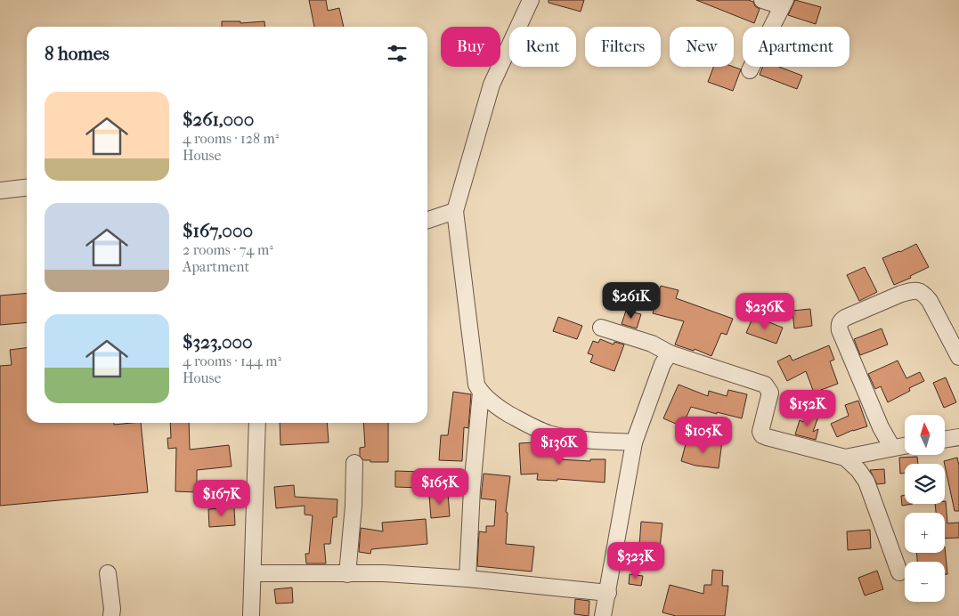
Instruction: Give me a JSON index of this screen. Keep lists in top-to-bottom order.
{
  "north": "top",
  "page": {
    "chip": [
      "Buy",
      "Rent",
      "Filters",
      "New",
      "Apartment"
    ],
    "heading": "8 homes",
    "list": [
      {
        "name": "$261,000",
        "note": "4 rooms · 128 m² · House"
      },
      {
        "name": "$167,000",
        "note": "2 rooms · 74 m² · Apartment"
      },
      {
        "name": "$323,000",
        "note": "4 rooms · 144 m² · House"
      }
    ],
    "price": [
      "$261K",
      "$236K",
      "$152K",
      "$105K",
      "$136K",
      "$165K",
      "$167K",
      "$323K"
    ],
    "map_buttons": ["+", "−"]
  }
}
